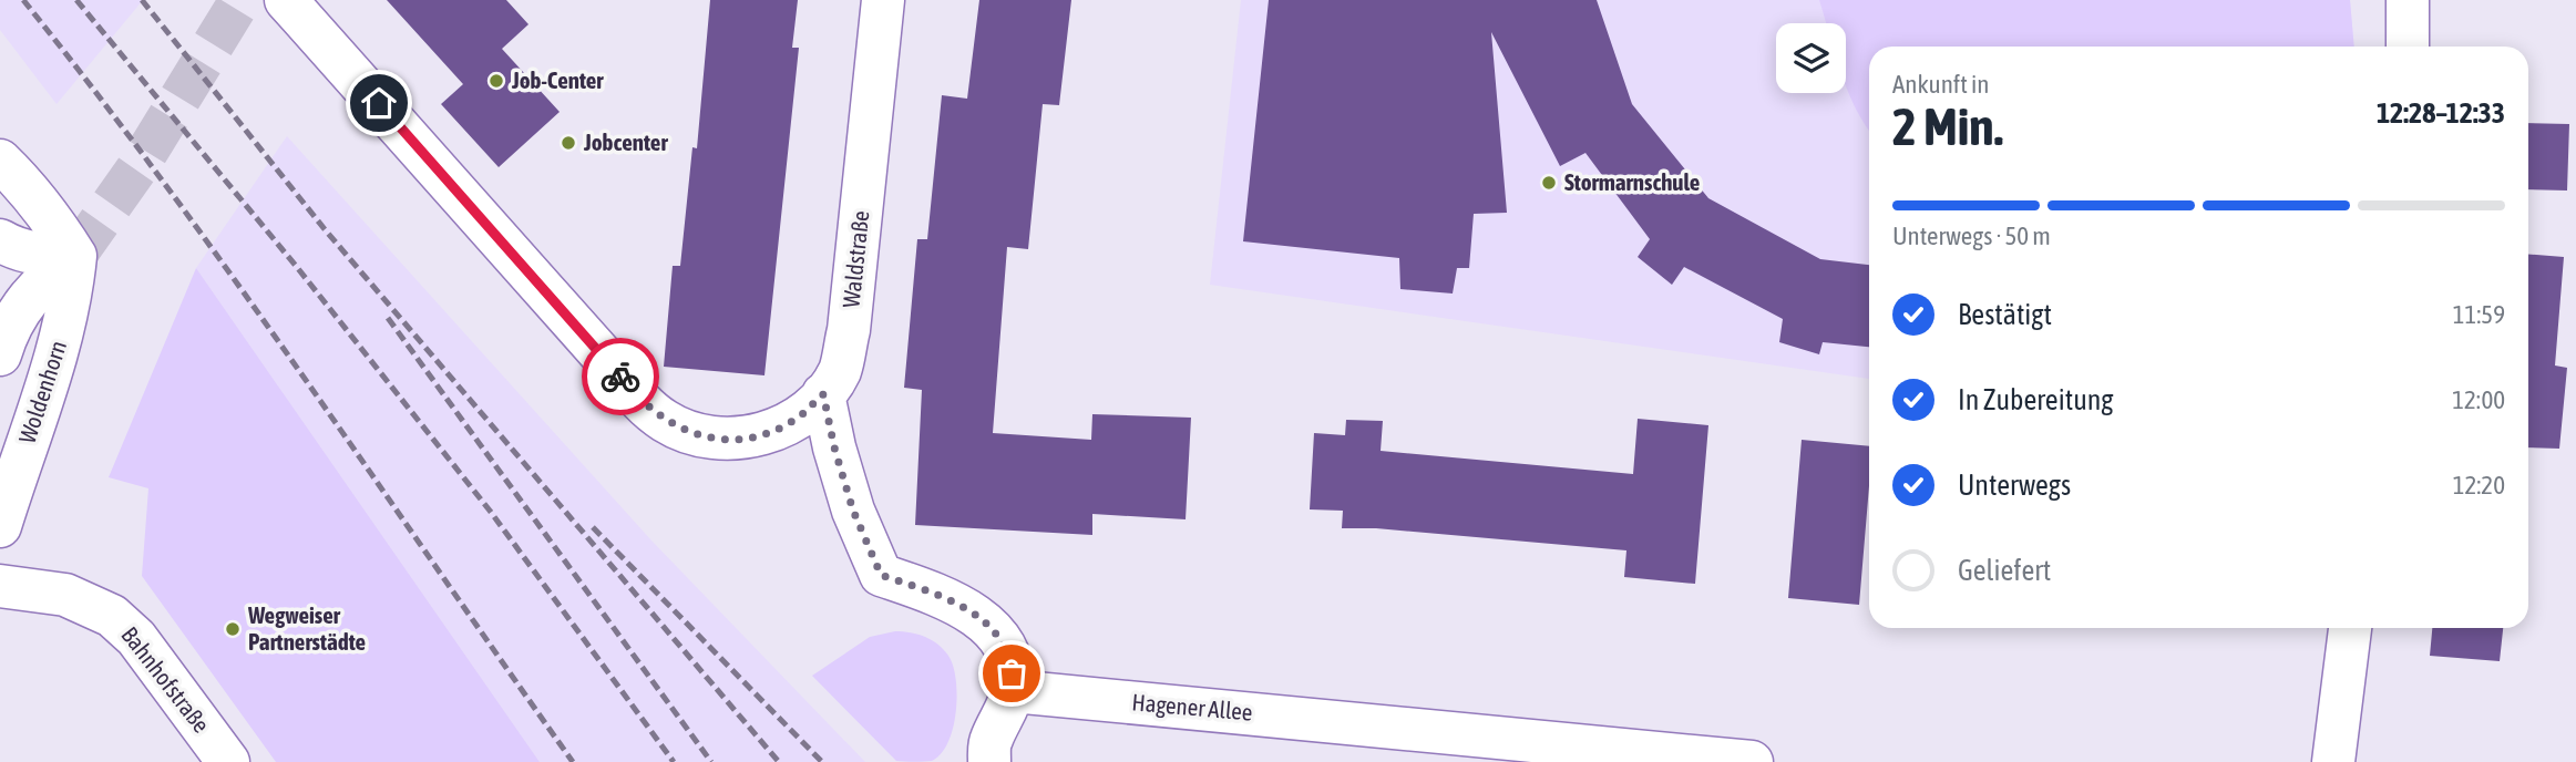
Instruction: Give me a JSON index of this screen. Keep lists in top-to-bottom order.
{
  "streets": {
    "street": [
      "Waldstraße",
      "Woldenhorn",
      "Bahnhofstraße",
      "Hagener Allee"
    ]
  },
  "places": [
    "Job-Center",
    "Jobcenter",
    "Stormarnschule",
    "Wegweiser Partnerstädte"
  ],
  "page": {
    "heading": ["2 Min.", "Ankunft in", "12:28–12:33"],
    "bar": "Unterwegs · 50 m",
    "list": [
      ["Bestätigt", "11:59"],
      ["In Zubereitung", "12:00"],
      ["Unterwegs", "12:20"],
      "Geliefert"
    ]
  }
}
